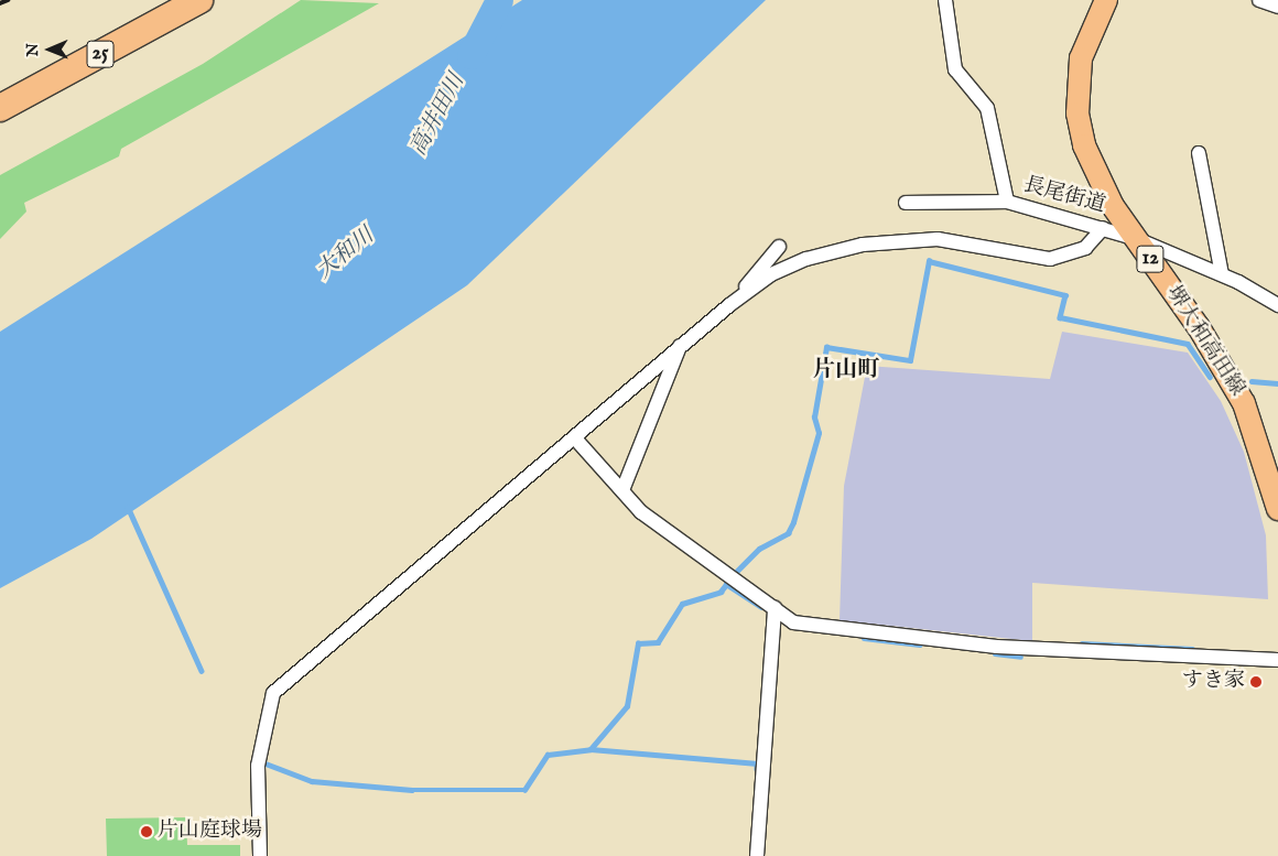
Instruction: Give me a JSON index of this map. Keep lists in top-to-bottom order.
{
  "streets": {
    "highway": ["25"],
    "main road": ["12", "堺大和高田線"],
    "street": ["長尾街道"]
  },
  "crossings": [
    ["長尾街道", "堺大和高田線"]
  ],
  "districts": ["片山町"],
  "water": ["高井田川", "大和川"],
  "places": ["すき家", "片山庭球場"],
  "north": "left"
}
